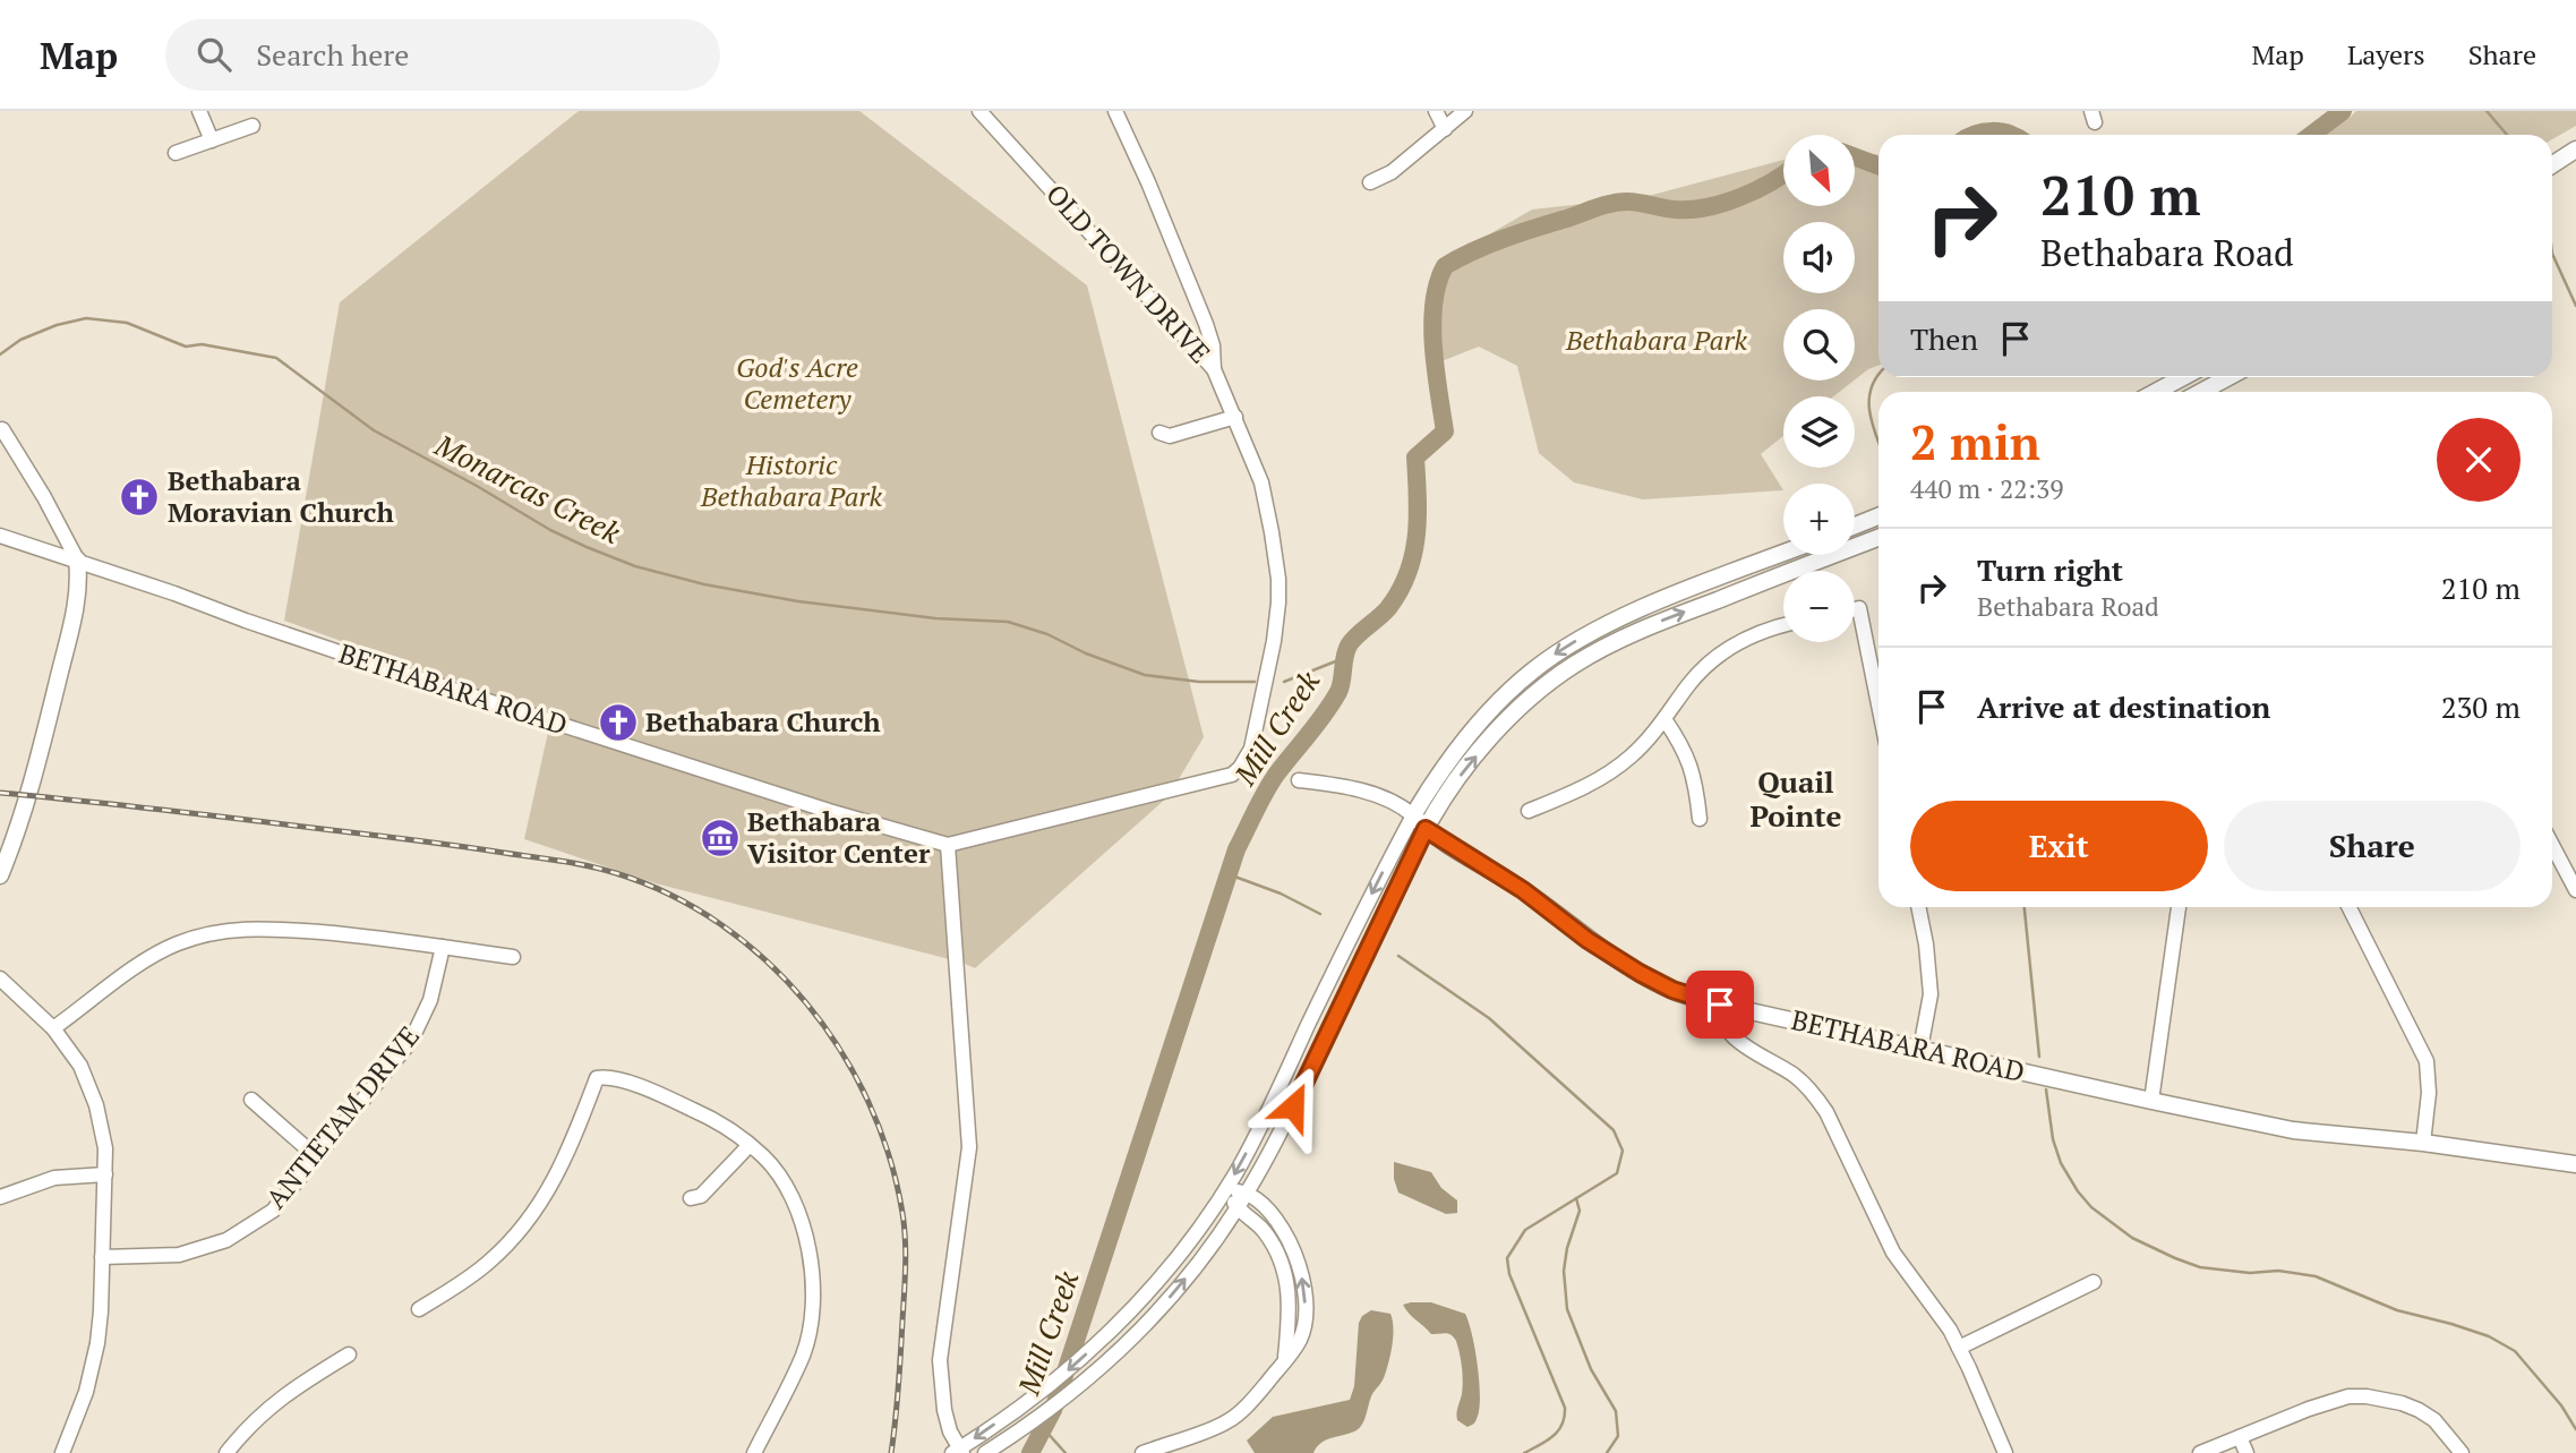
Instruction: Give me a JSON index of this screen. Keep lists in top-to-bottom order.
{
  "streets": {
    "main road": ["BETHABARA ROAD"],
    "street": ["OLD TOWN DRIVE", "ANTIETAM DRIVE"]
  },
  "crossings": [
    ["OLD TOWN DRIVE", "BETHABARA ROAD"]
  ],
  "districts": ["Quail Pointe"],
  "water": ["Monarcas Creek", "Mill Creek"],
  "parks": ["Bethabara Park", "God's Acre Cemetery", "Historic Bethabara Park"],
  "places": {
    "church": ["Bethabara Moravian Church", "Bethabara Church"],
    "museum": ["Bethabara Visitor Center"]
  },
  "north": "bottom right",
  "page": {
    "header": "Map",
    "search": "Search here",
    "nav": ["Map", "Layers", "Share"],
    "map_buttons": ["+", "−"],
    "turn": ["210 m", "Bethabara Road"],
    "then": "Then",
    "heading": ["2 min", "440 m · 22:39"],
    "list": [
      {
        "name": "Turn right",
        "note": "Bethabara Road",
        "value": "210 m"
      },
      {
        "name": "Arrive at destination",
        "value": "230 m"
      }
    ],
    "buttons": ["Exit", "Share"]
  }
}
